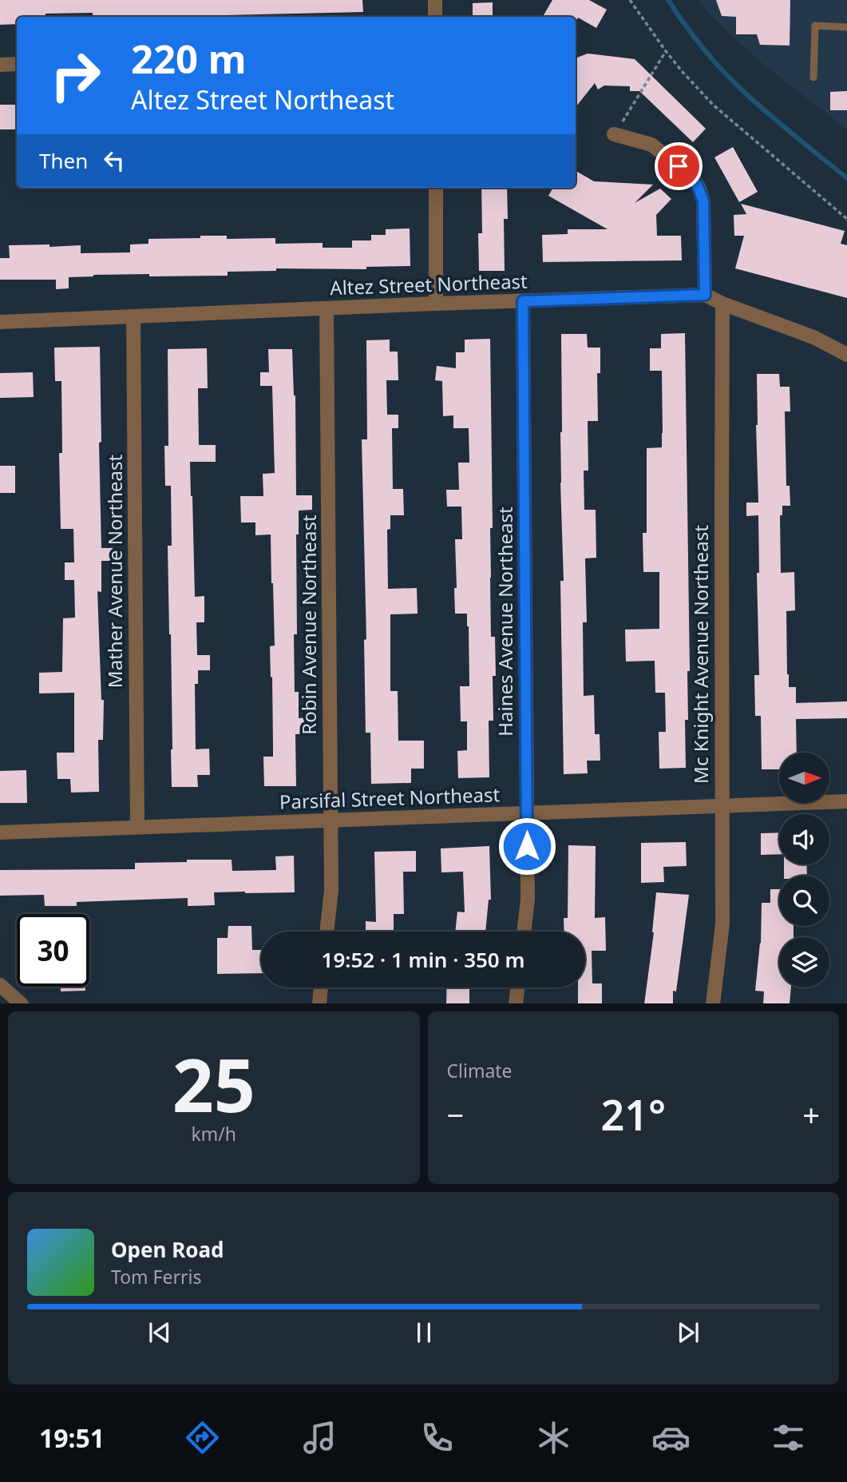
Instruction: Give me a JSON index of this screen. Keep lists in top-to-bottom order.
{
  "streets": {
    "street": [
      "Altez Street Northeast",
      "Mather Avenue Northeast",
      "Haines Avenue Northeast",
      "Robin Avenue Northeast",
      "Mc Knight Avenue Northeast",
      "Parsifal Street Northeast"
    ]
  },
  "crossings": [
    ["Altez Street Northeast", "Mather Avenue Northeast"],
    ["Altez Street Northeast", "Haines Avenue Northeast"],
    ["Altez Street Northeast", "Robin Avenue Northeast"],
    ["Altez Street Northeast", "Mc Knight Avenue Northeast"],
    ["Mather Avenue Northeast", "Parsifal Street Northeast"],
    ["Haines Avenue Northeast", "Parsifal Street Northeast"],
    ["Robin Avenue Northeast", "Parsifal Street Northeast"],
    ["Mc Knight Avenue Northeast", "Parsifal Street Northeast"]
  ],
  "north": "right",
  "page": {
    "turn": ["220 m", "Altez Street Northeast"],
    "then": "Then",
    "limit": "30",
    "trip": "19:52 · 1 min · 350 m",
    "tile": [
      ["25", "km/h"],
      "Climate"
    ],
    "heat": ["−", "21°", "+"],
    "song": ["Open Road", "Tom Ferris"],
    "tabs": "19:51"
  }
}
